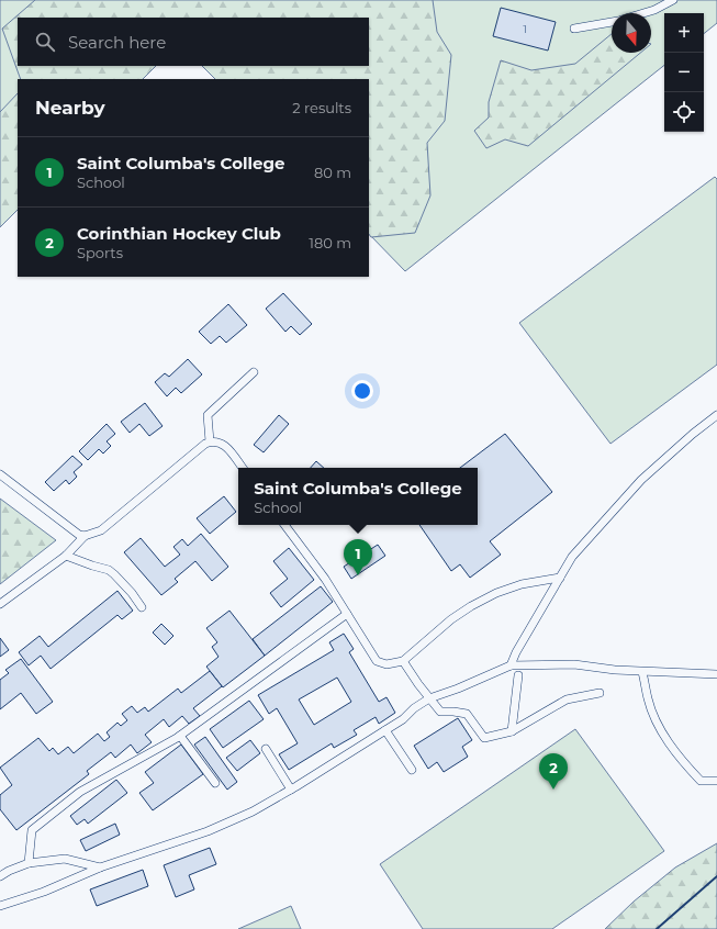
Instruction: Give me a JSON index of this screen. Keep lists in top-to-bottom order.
{
  "house_numbers": ["1"],
  "north": "bottom",
  "page": {
    "map_buttons": ["+", "−"],
    "search": "Search here",
    "heading": ["Nearby", "2 results"],
    "list": [
      {
        "mark": "1",
        "name": "Saint Columba's College",
        "note": "School",
        "value": "80 m"
      },
      {
        "mark": "2",
        "name": "Corinthian Hockey Club",
        "note": "Sports",
        "value": "180 m"
      }
    ],
    "popup": ["Saint Columba's College", "School"],
    "pins": ["1", "2"]
  }
}
